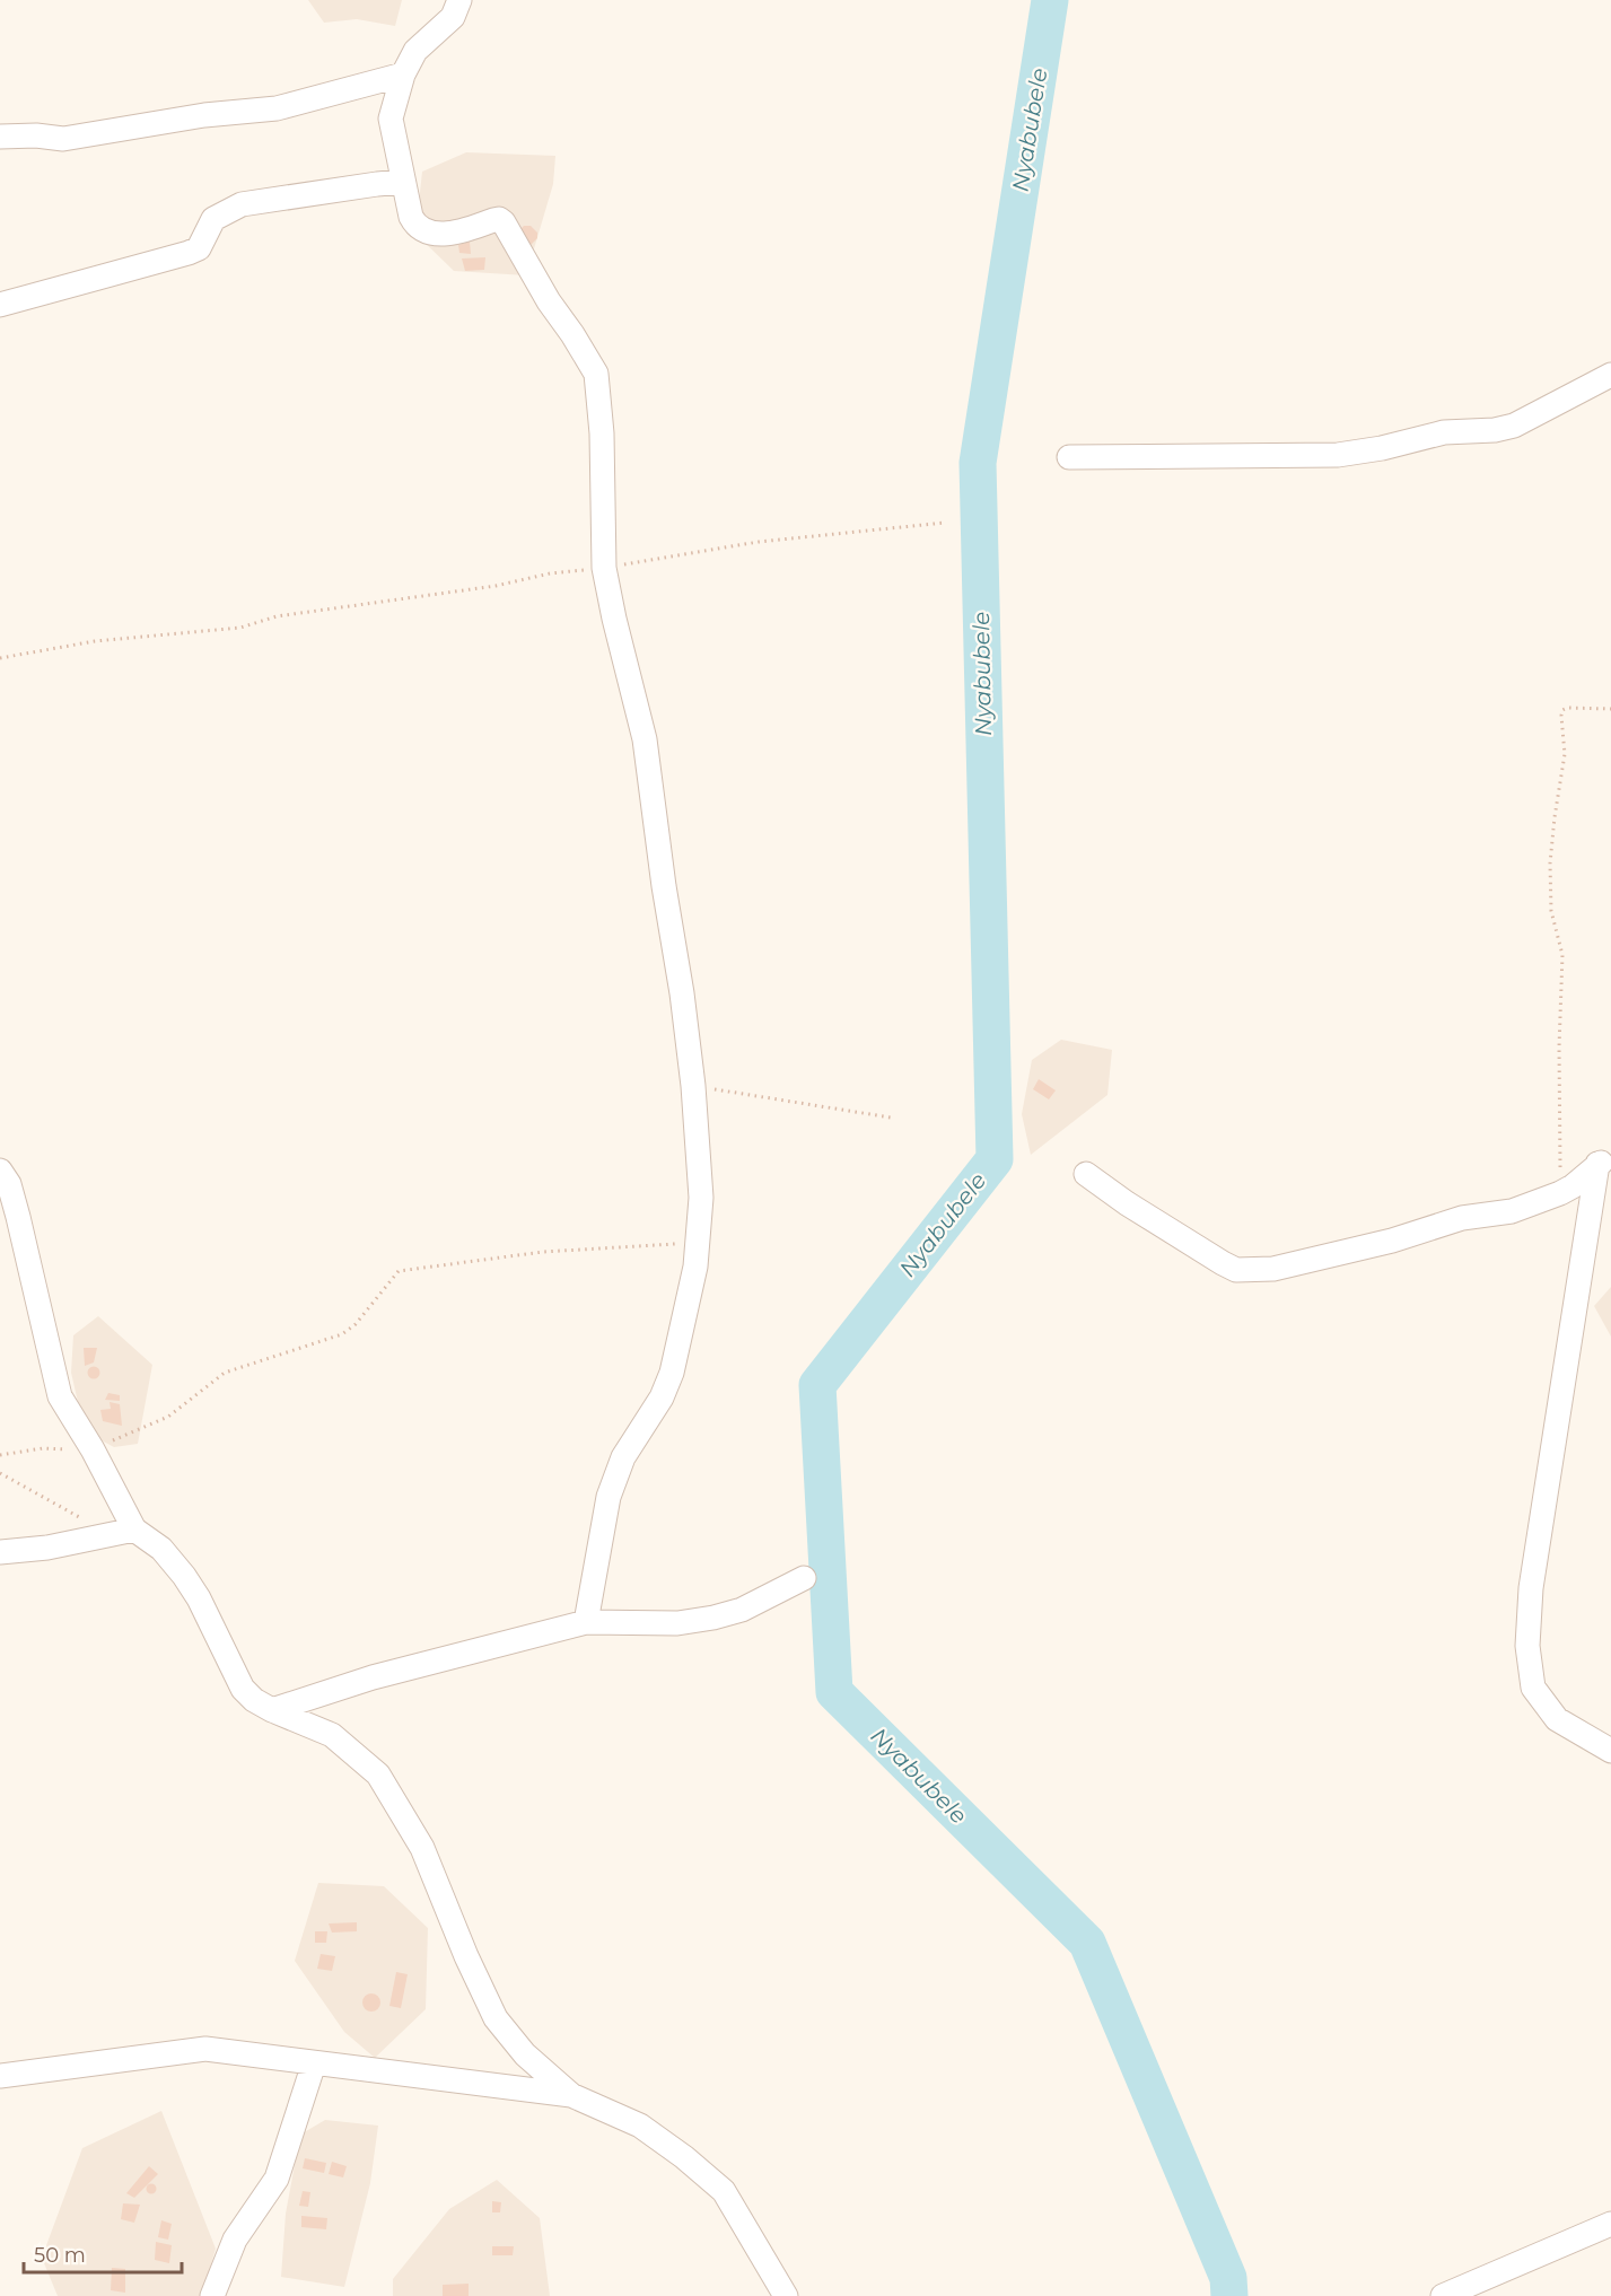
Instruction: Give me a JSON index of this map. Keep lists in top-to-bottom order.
{
  "water": ["Nyabubele"],
  "scale_bar": "50 m"
}
